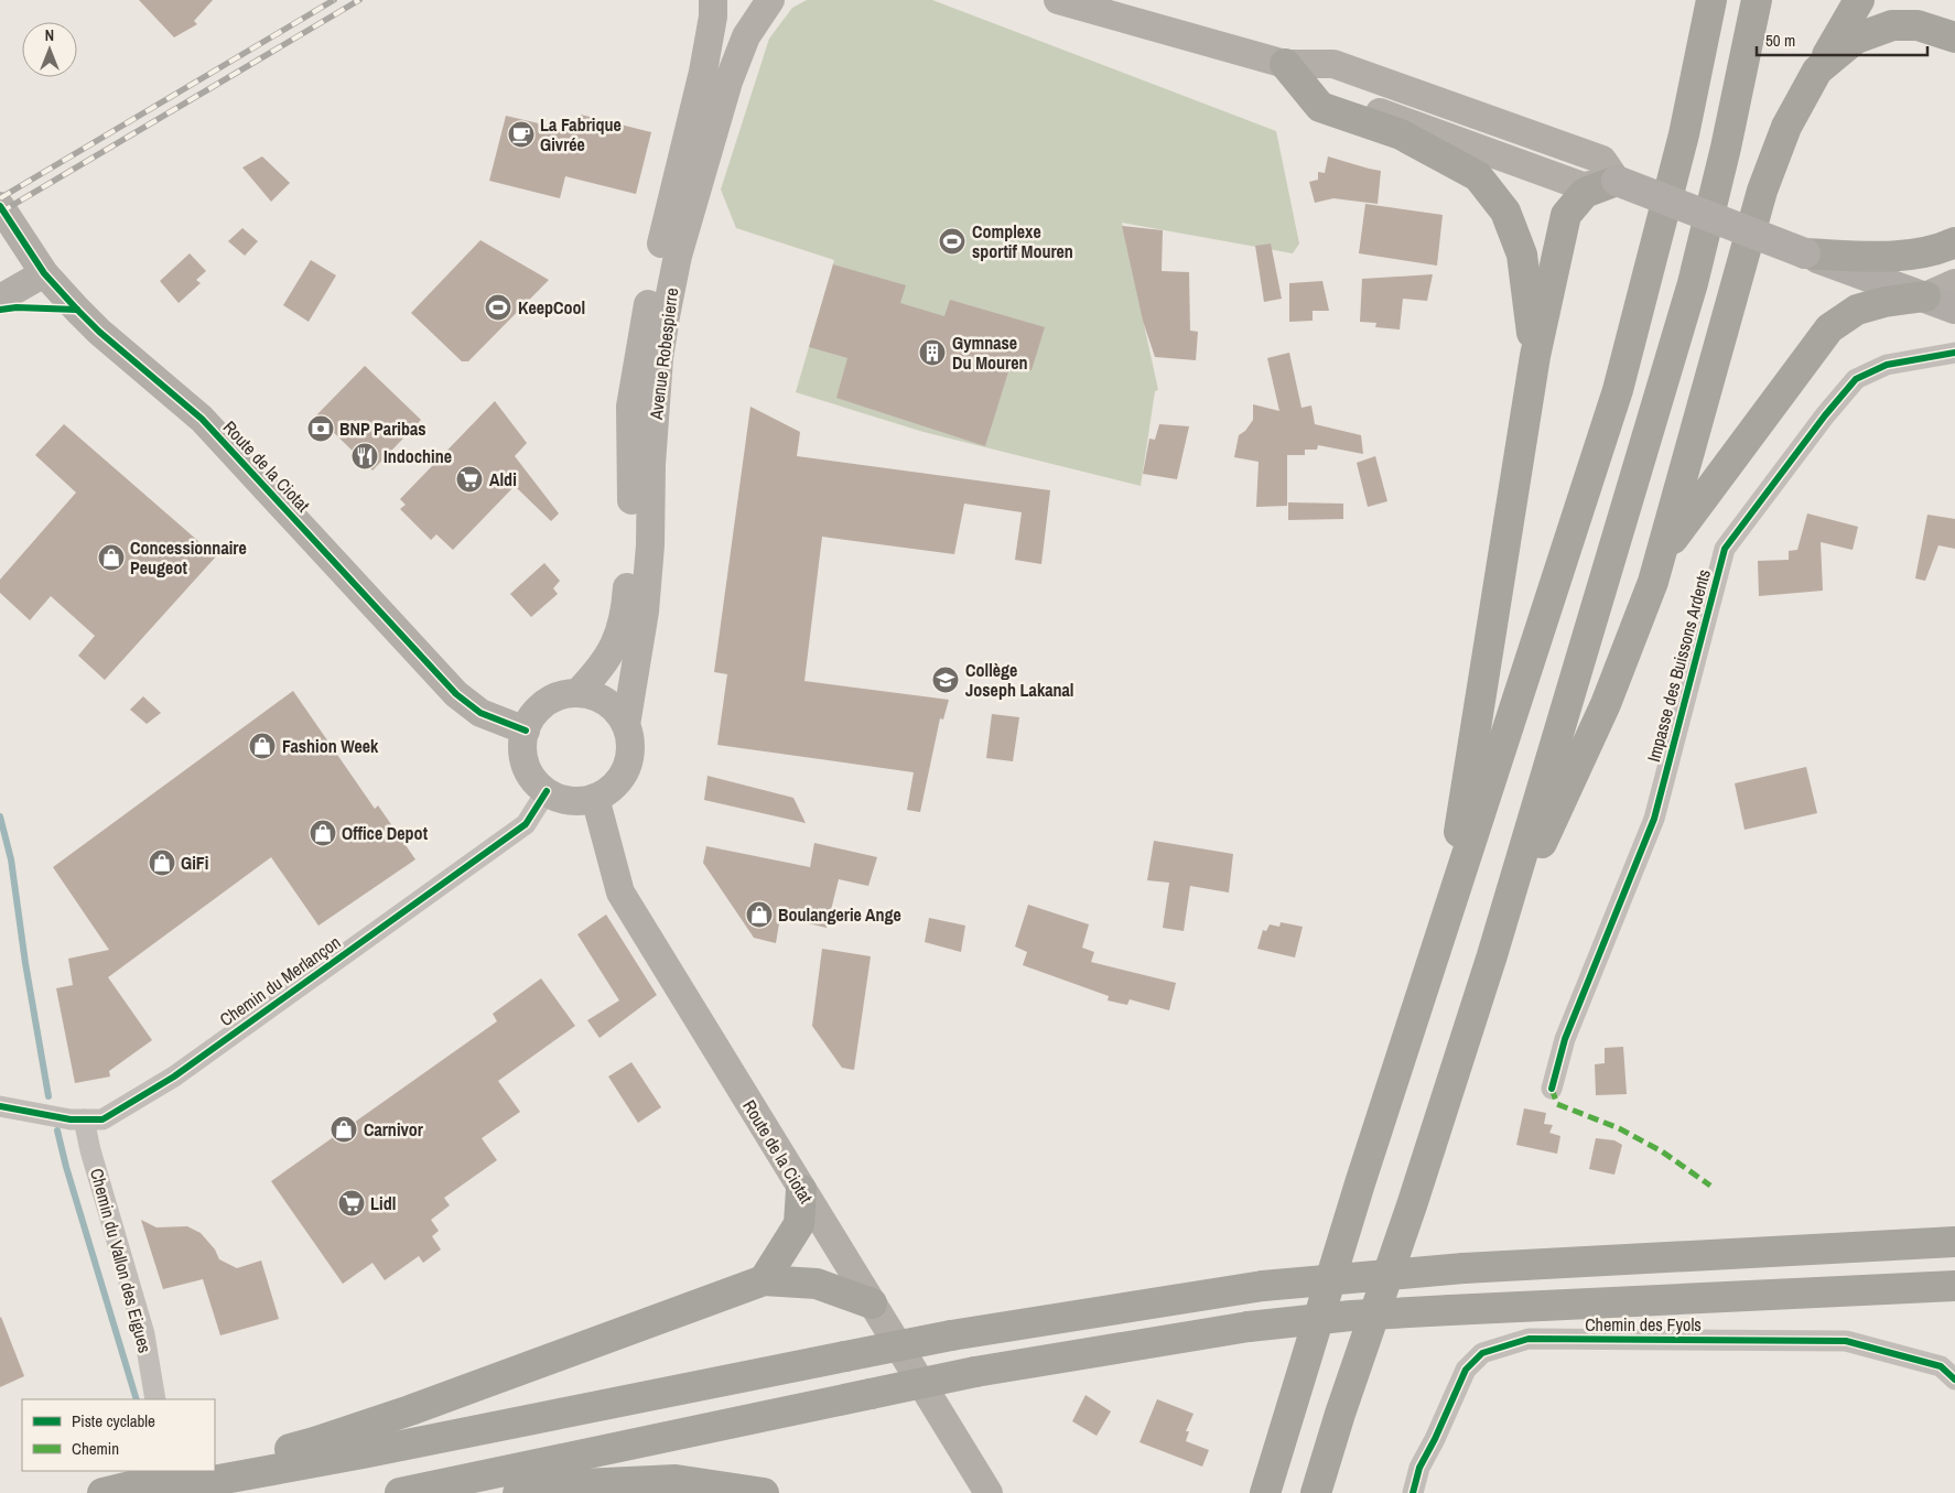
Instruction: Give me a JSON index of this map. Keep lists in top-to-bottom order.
{
  "streets": {
    "main road": ["Avenue Robespierre", "Route de la Ciotat"],
    "street": [
      "Impasse des Buissons Ardents",
      "Chemin du Merlançon",
      "Chemin du Vallon des Eigues",
      "Chemin des Fyols"
    ]
  },
  "crossings": [
    ["Avenue Robespierre", "Route de la Ciotat"],
    ["Avenue Robespierre", "Chemin du Merlançon"],
    ["Route de la Ciotat", "Chemin du Merlançon"],
    ["Chemin du Merlançon", "Chemin du Vallon des Eigues"]
  ],
  "places": {
    "cafe": ["La Fabrique Givrée"],
    "sports": ["Complexe sportif Mouren", "KeepCool"],
    "building": ["Gymnase Du Mouren"],
    "bank": ["BNP Paribas"],
    "restaurant": ["Indochine"],
    "supermarket": ["Aldi", "Lidl"],
    "shop": [
      "Concessionnaire Peugeot",
      "Fashion Week",
      "Office Depot",
      "GiFi",
      "Boulangerie Ange",
      "Carnivor"
    ],
    "school or university": ["Collège Joseph Lakanal"]
  },
  "legend": ["Piste cyclable", "Chemin"],
  "scale_bar": "50 m",
  "north": "top"
}
